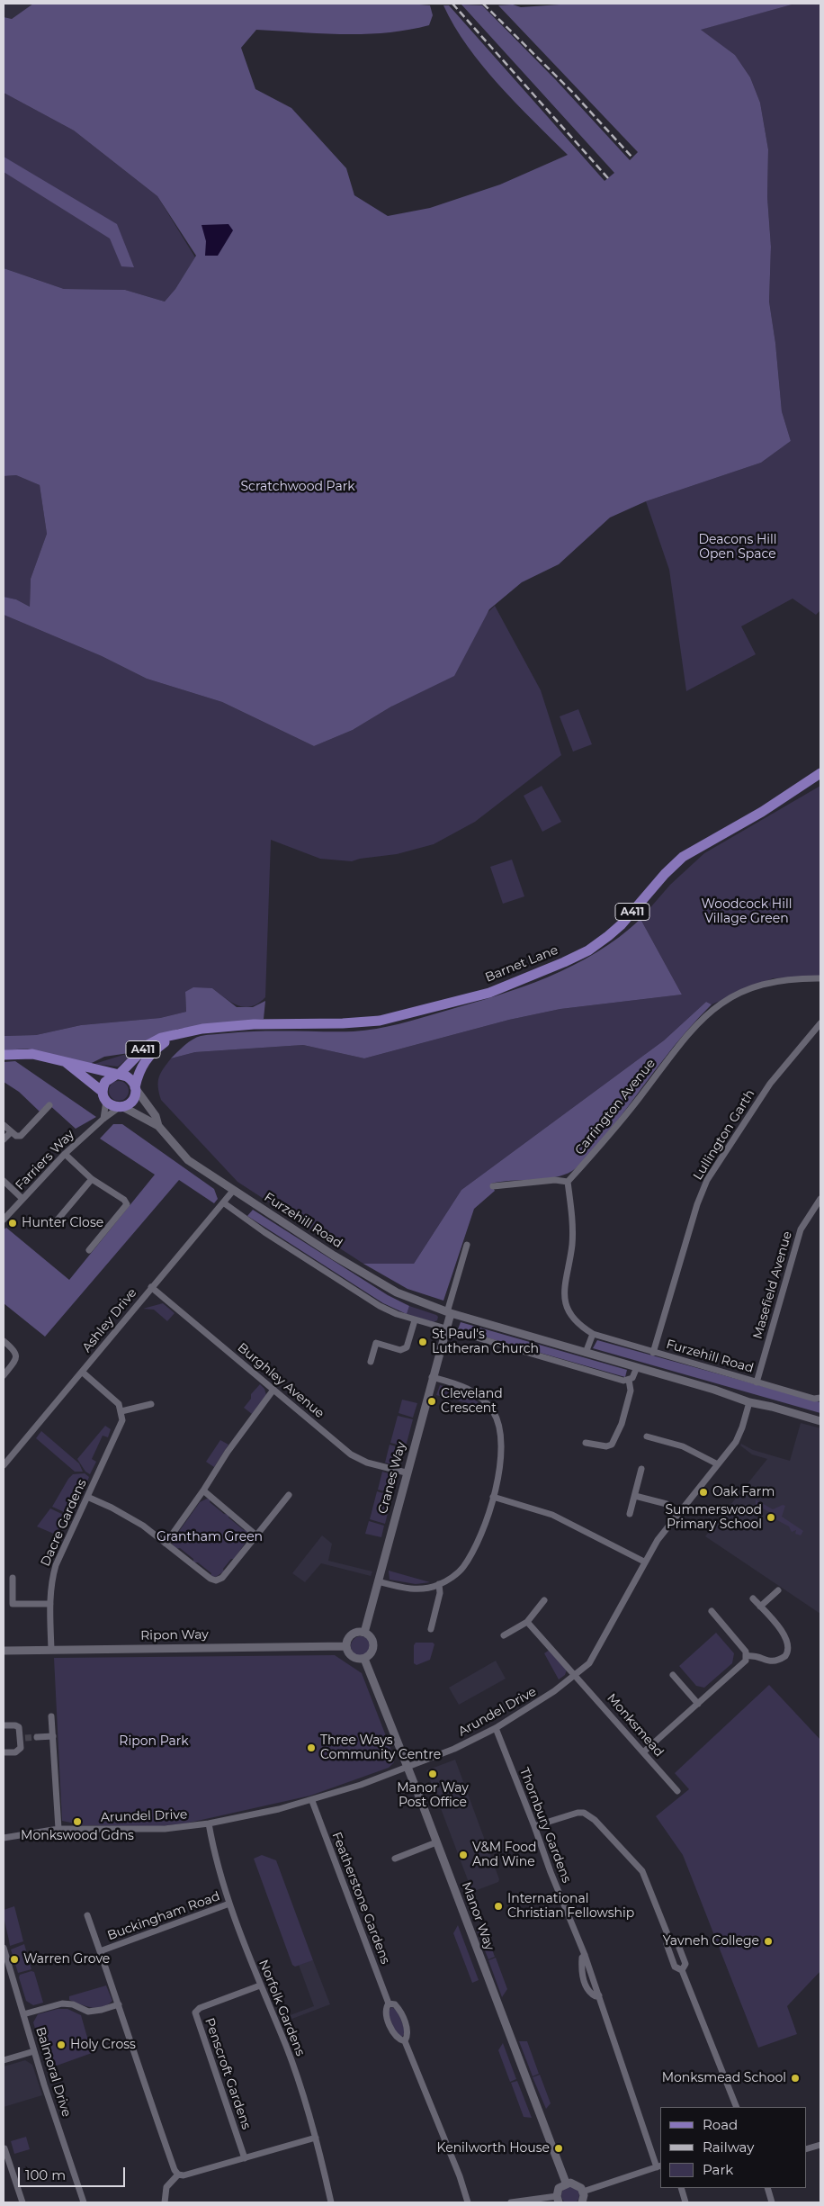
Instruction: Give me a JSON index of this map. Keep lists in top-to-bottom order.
{
  "streets": {
    "main road": ["A411", "Barnet Lane"],
    "street": [
      "Carrington Avenue",
      "Lullington Garth",
      "Farriers Way",
      "Furzehill Road",
      "Masefield Avenue",
      "Ashley Drive",
      "Burghley Avenue",
      "Cranes Way",
      "Dacre Gardens",
      "Ripon Way",
      "Arundel Drive",
      "Monksmead",
      "Thornbury Gardens",
      "Featherstone Gardens",
      "Buckingham Road",
      "Manor Way",
      "Norfolk Gardens",
      "Balmoral Drive",
      "Penscroft Gardens"
    ]
  },
  "crossings": [
    ["A411", "Barnet Lane"],
    ["A411", "Farriers Way"],
    ["A411", "Furzehill Road"],
    ["Barnet Lane", "Farriers Way"],
    ["Barnet Lane", "Furzehill Road"],
    ["Lullington Garth", "Furzehill Road"],
    ["Farriers Way", "Furzehill Road"],
    ["Furzehill Road", "Masefield Avenue"],
    ["Furzehill Road", "Ashley Drive"],
    ["Furzehill Road", "Arundel Drive"],
    ["Ashley Drive", "Burghley Avenue"],
    ["Burghley Avenue", "Cranes Way"],
    ["Cranes Way", "Ripon Way"],
    ["Cranes Way", "Manor Way"],
    ["Dacre Gardens", "Ripon Way"],
    ["Ripon Way", "Manor Way"],
    ["Arundel Drive", "Monksmead"],
    ["Arundel Drive", "Thornbury Gardens"],
    ["Arundel Drive", "Featherstone Gardens"],
    ["Arundel Drive", "Manor Way"],
    ["Arundel Drive", "Norfolk Gardens"],
    ["Buckingham Road", "Norfolk Gardens"],
    ["Norfolk Gardens", "Penscroft Gardens"]
  ],
  "parks": [
    "Scratchwood Park",
    "Deacons Hill Open Space",
    "Woodcock Hill Village Green",
    "Grantham Green",
    "Ripon Park"
  ],
  "places": [
    "Hunter Close",
    "St Paul's Lutheran Church",
    "Cleveland Crescent",
    "Oak Farm",
    "Summerswood Primary School",
    "Three Ways Community Centre",
    "Manor Way Post Office",
    "Monkswood Gdns",
    "V&M Food And Wine",
    "International Christian Fellowship",
    "Yavneh College",
    "Warren Grove",
    "Holy Cross",
    "Monksmead School",
    "Kenilworth House"
  ],
  "legend": ["Road", "Railway", "Park"],
  "scale_bar": "100 m"
}
